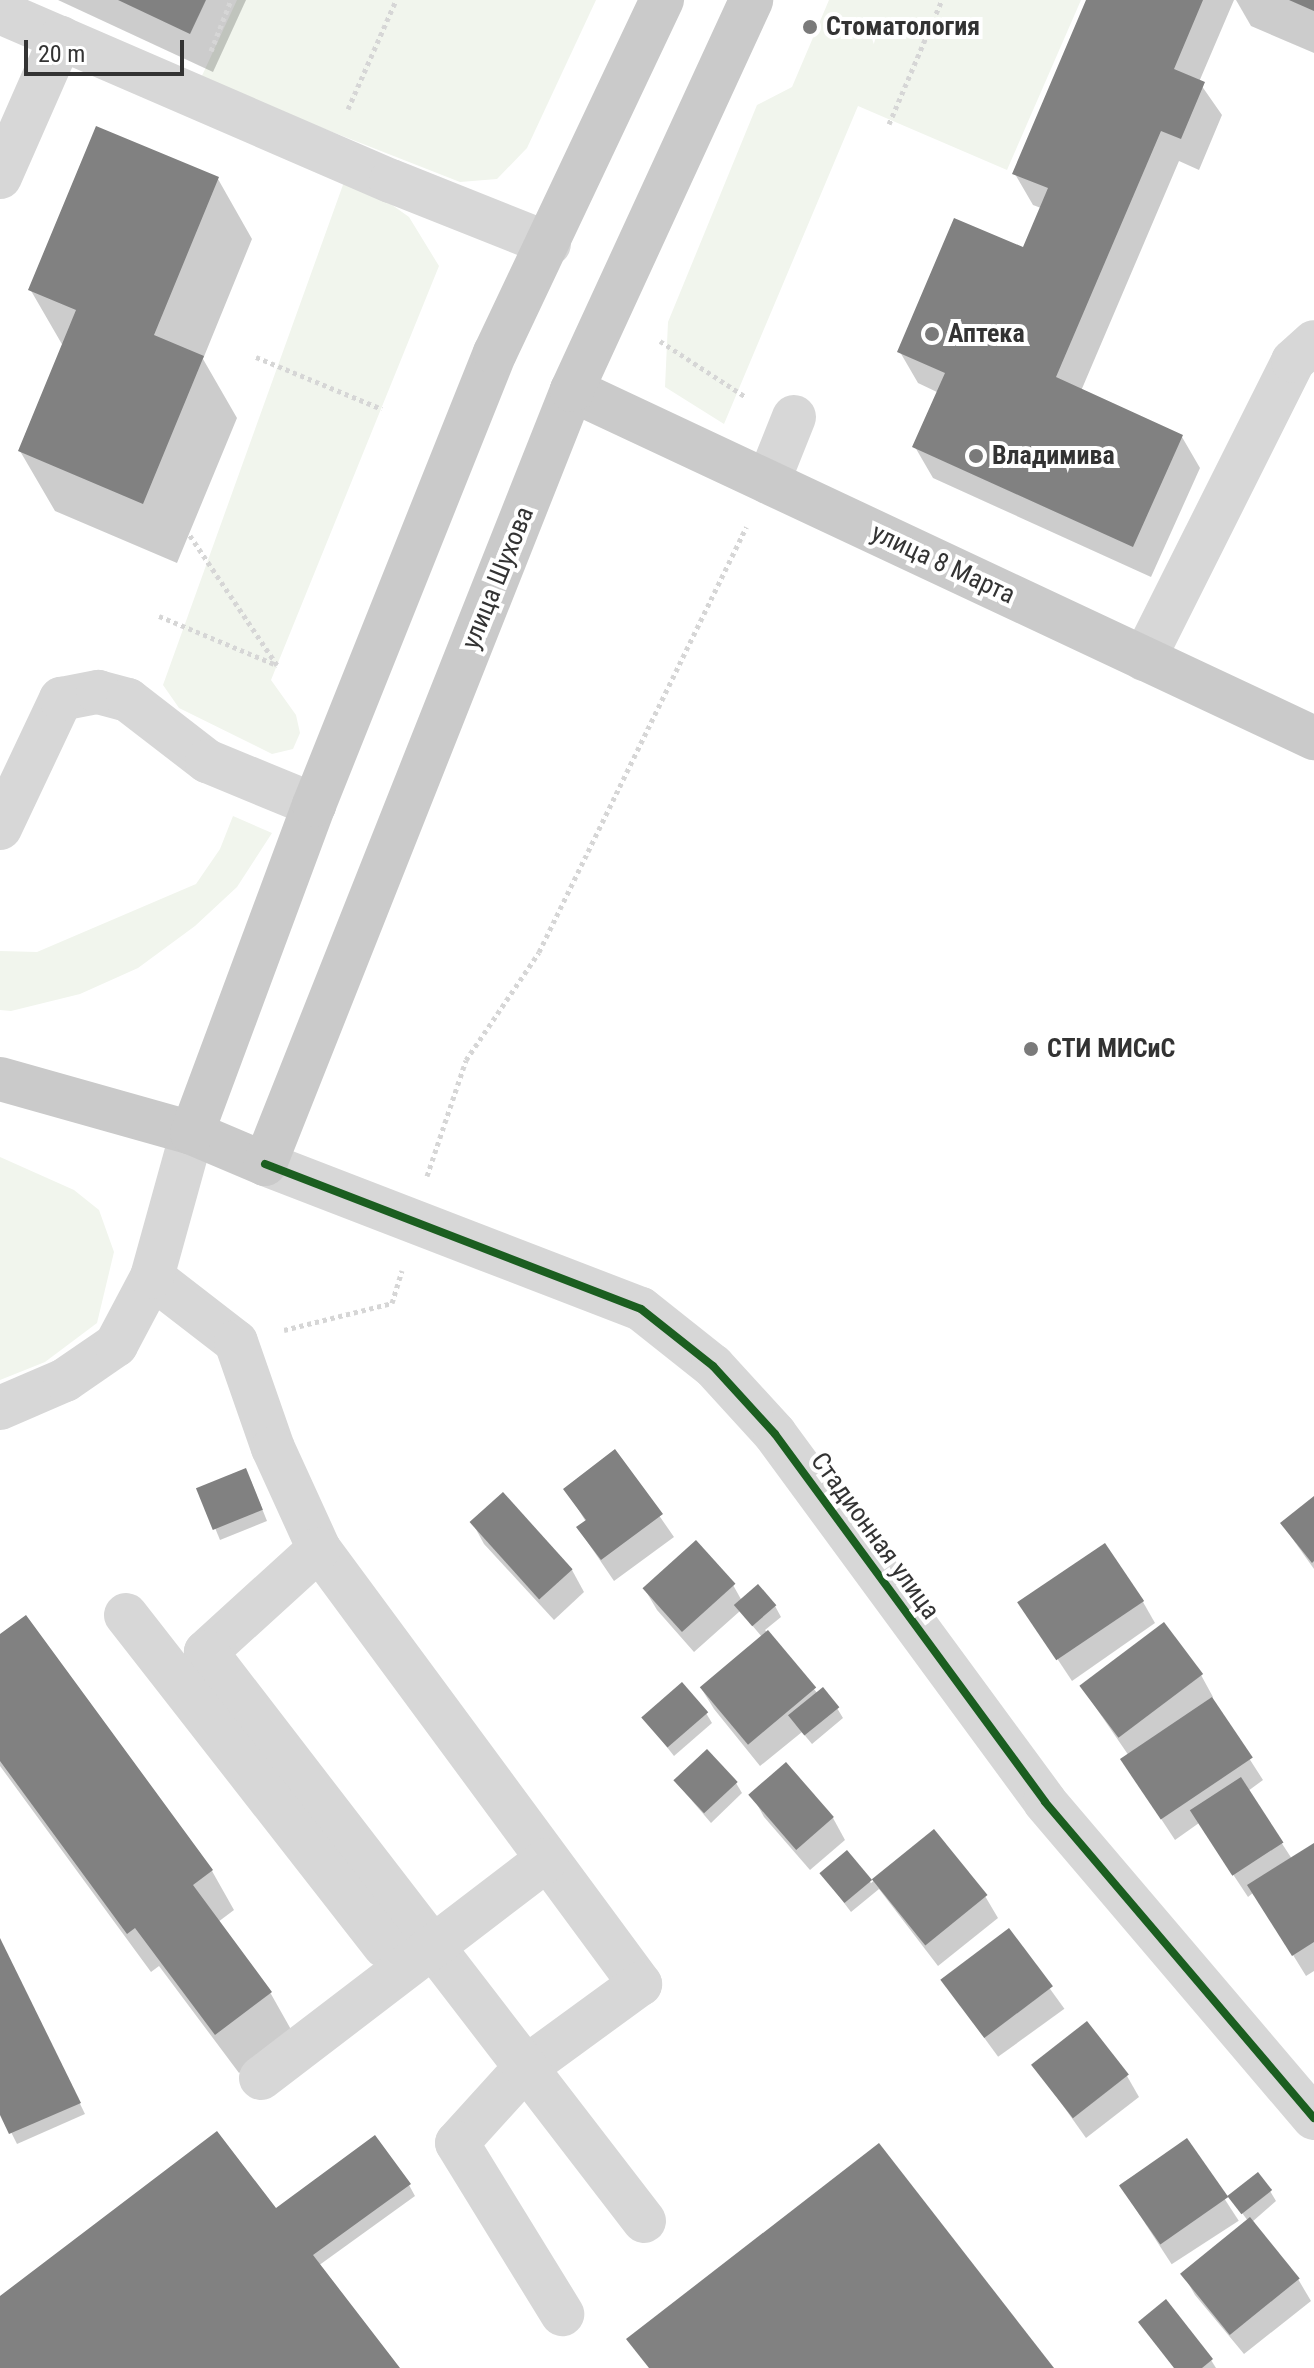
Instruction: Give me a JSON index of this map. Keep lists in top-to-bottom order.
{
  "streets": {
    "main road": ["улица 8 Марта", "улица Шухова"],
    "street": ["Стадионная улица"]
  },
  "crossings": [
    ["улица 8 Марта", "улица Шухова"],
    ["улица Шухова", "Стадионная улица"]
  ],
  "places": [
    "Стоматология",
    "Аптека",
    "Владимива",
    "СТИ МИСиС"
  ],
  "scale_bar": "20 m"
}
